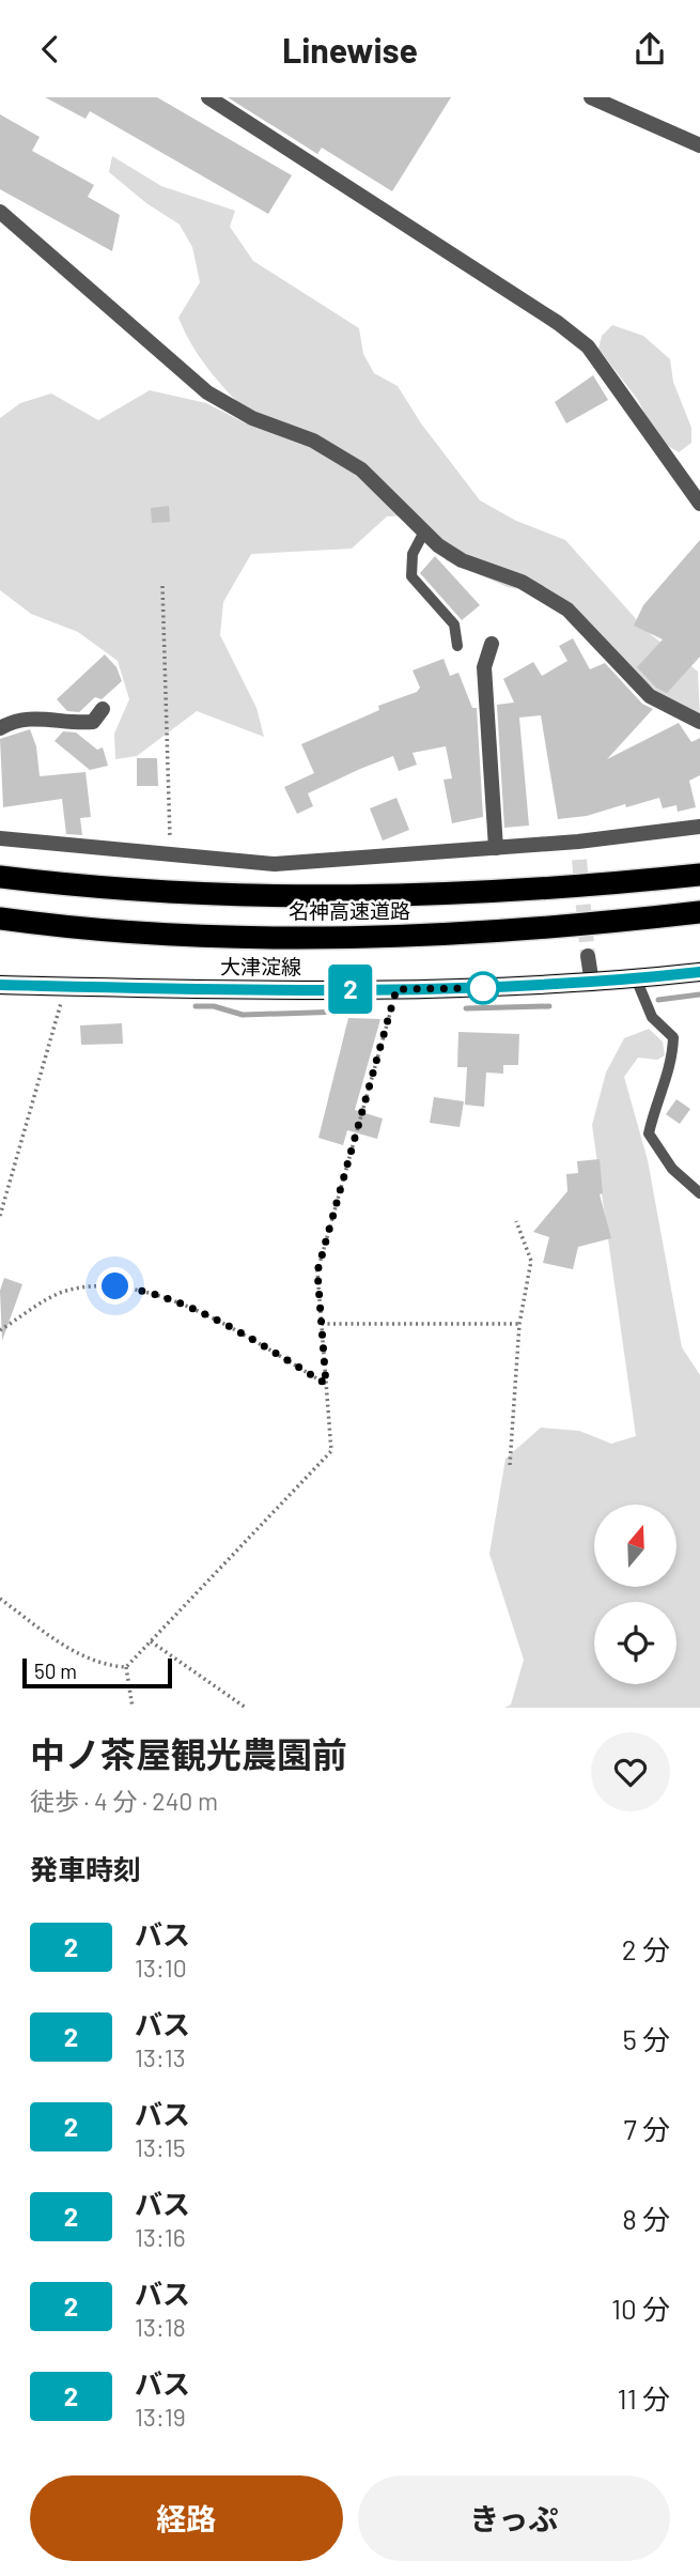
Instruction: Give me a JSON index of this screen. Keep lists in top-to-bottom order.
{
  "streets": {
    "highway": ["名神高速道路"],
    "main road": ["大津淀線"]
  },
  "lines": ["bus line 2"],
  "scale_bar": "50 m",
  "north": "top",
  "page": {
    "header": "Linewise",
    "on_map": "2",
    "scale": "50 m",
    "heading": [
      ["中ノ茶屋観光農園前", "徒歩 · 4 分 · 240 m"],
      "発車時刻"
    ],
    "list": [
      {
        "mark": "2",
        "name": "バス",
        "note": "13:10",
        "value": "2 分"
      },
      {
        "mark": "2",
        "name": "バス",
        "note": "13:13",
        "value": "5 分"
      },
      {
        "mark": "2",
        "name": "バス",
        "note": "13:15",
        "value": "7 分"
      },
      {
        "mark": "2",
        "name": "バス",
        "note": "13:16",
        "value": "8 分"
      },
      {
        "mark": "2",
        "name": "バス",
        "note": "13:18",
        "value": "10 分"
      },
      {
        "mark": "2",
        "name": "バス",
        "note": "13:19",
        "value": "11 分"
      }
    ],
    "buttons": ["経路", "きっぷ"]
  }
}
